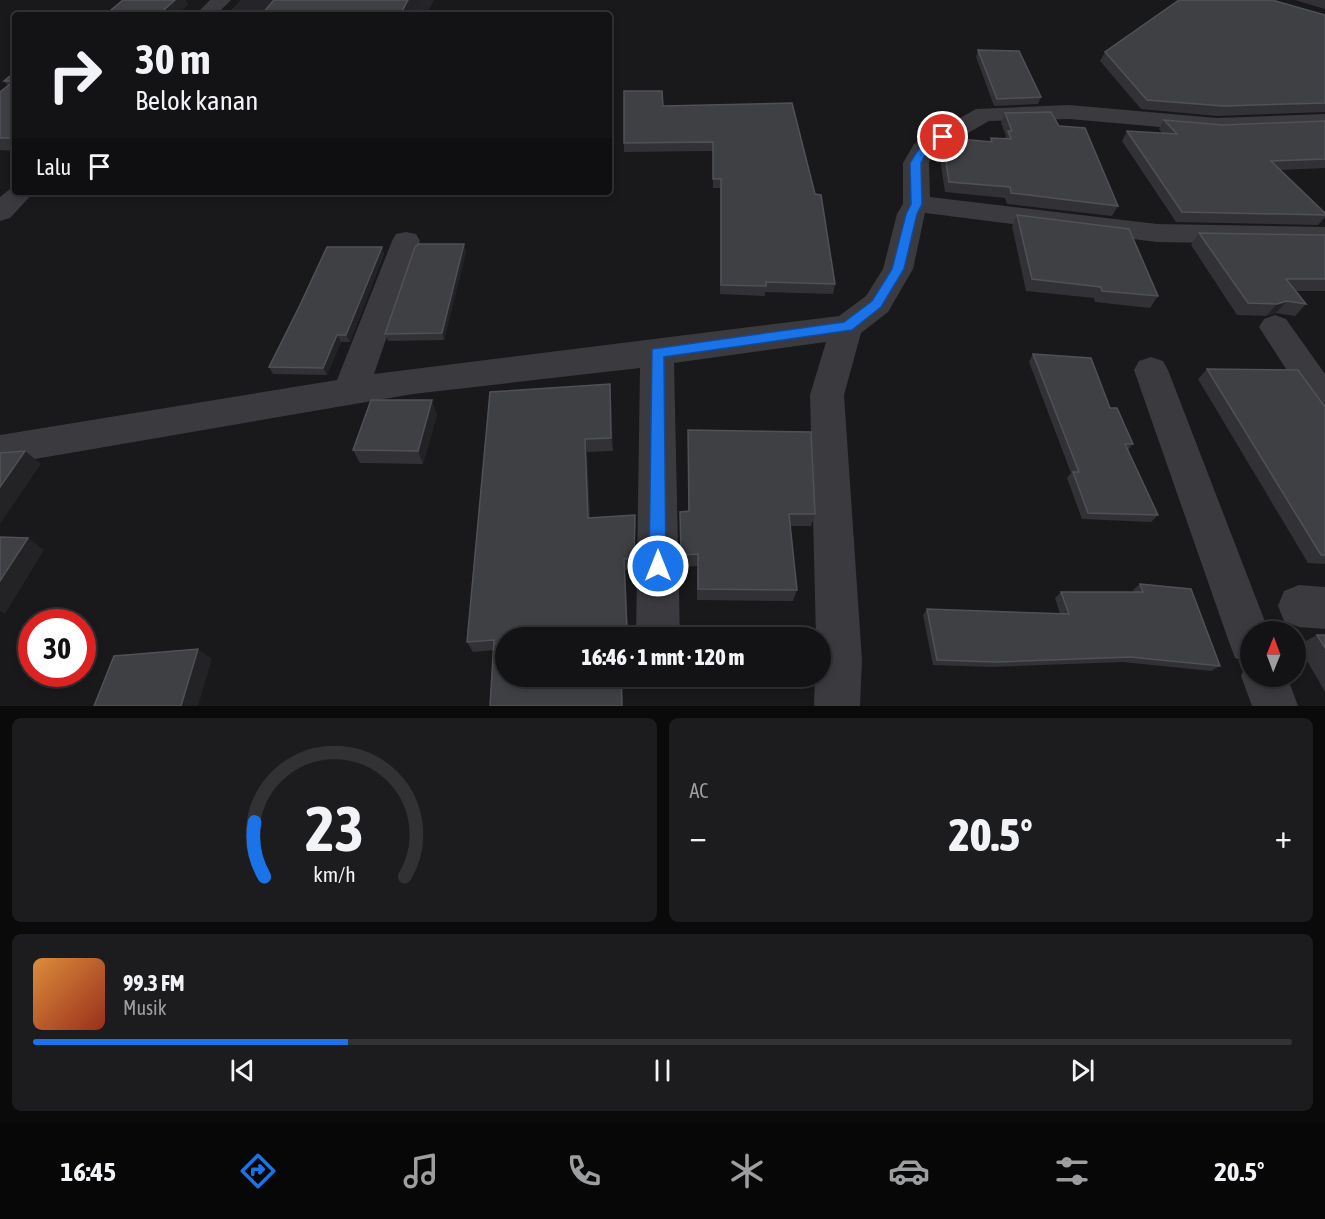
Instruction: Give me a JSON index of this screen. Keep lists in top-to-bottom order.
{
  "north": "top",
  "page": {
    "turn": ["30 m", "Belok kanan"],
    "then": "Lalu",
    "limit": "30",
    "trip": "16:46 · 1 mnt · 120 m",
    "tile": "AC",
    "heat": ["−", "20.5°", "+"],
    "song": ["99.3 FM", "Musik"],
    "tabs": ["16:45", "20.5°"],
    "gauge": ["23", "km/h"]
  }
}
